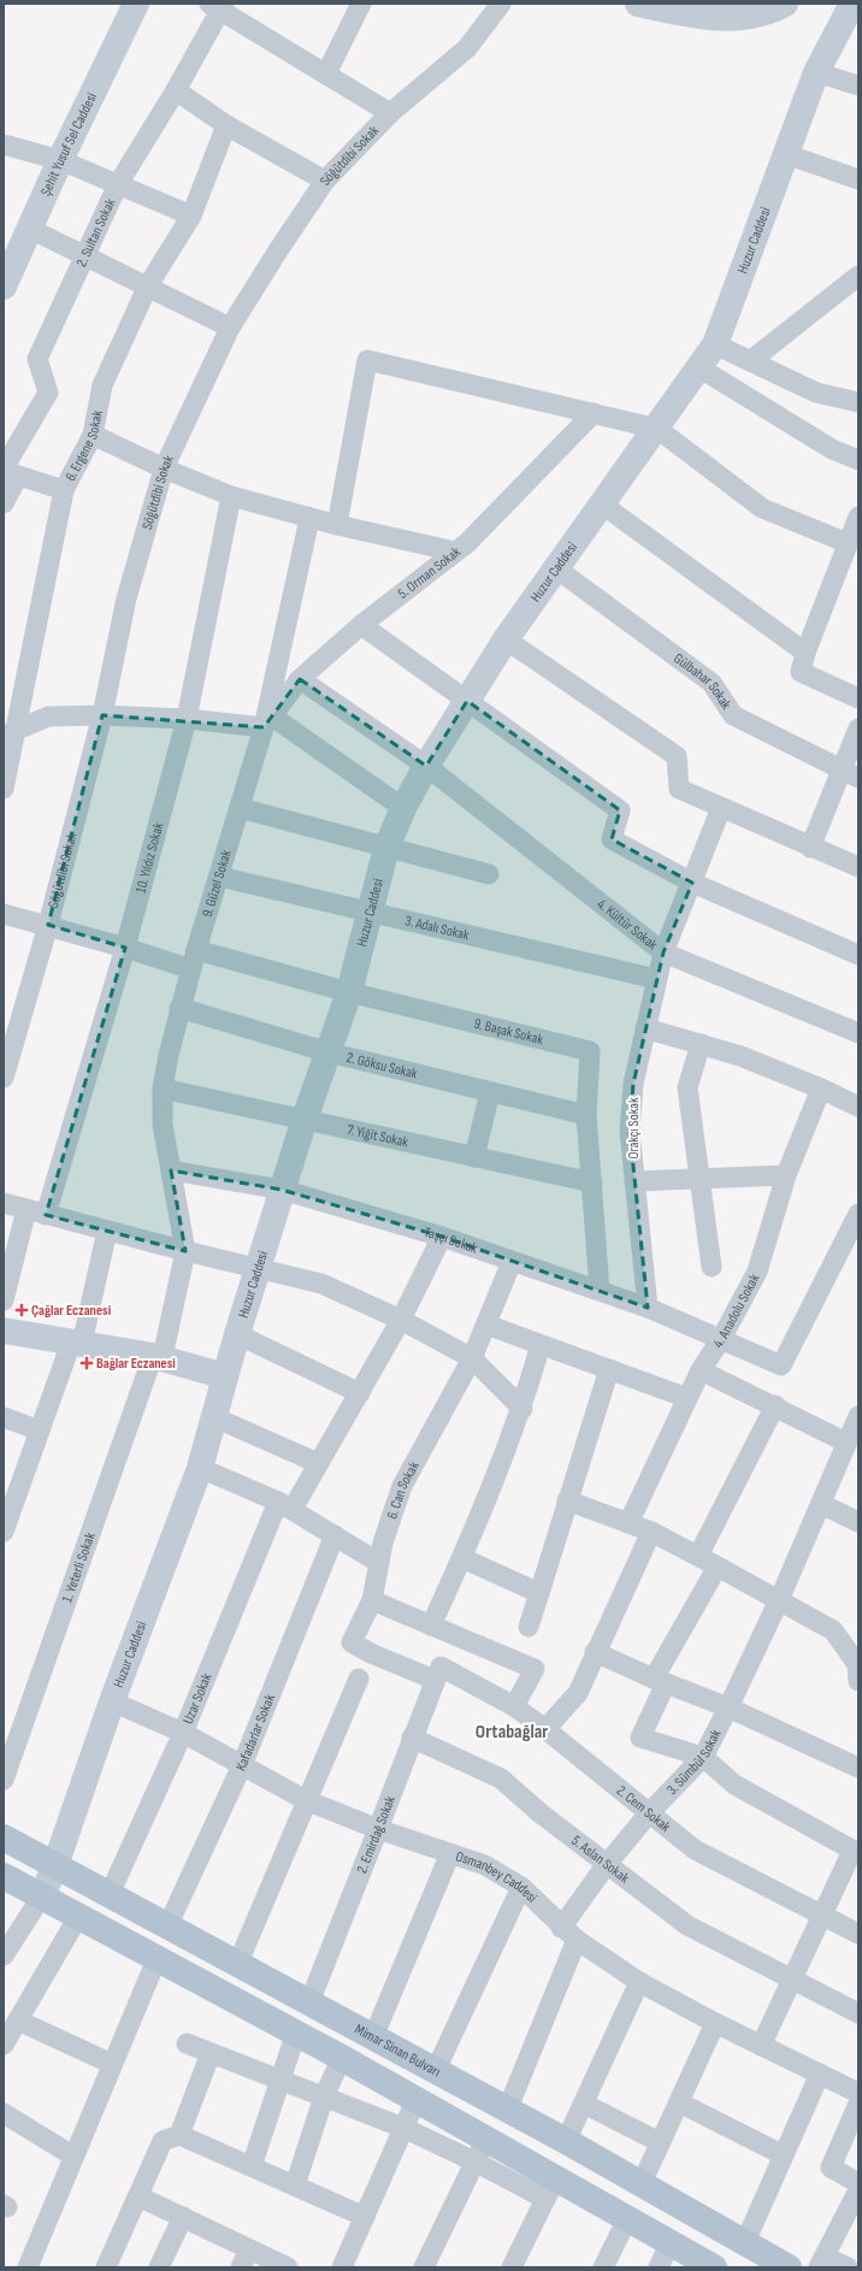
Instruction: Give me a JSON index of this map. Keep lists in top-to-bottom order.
{
  "streets": {
    "main road": ["Mimar Sinan Bulvarı"],
    "street": [
      "Şehit Yusuf Sel Caddesi",
      "Söğütdibi Sokak",
      "2. Sultan Sokak",
      "Huzur Caddesi",
      "6. Ergene Sokak",
      "5. Orman Sokak",
      "Gülbahar Sokak",
      "10. Yıldız Sokak",
      "9. Güzel Sokak",
      "4. Kültür Sokak",
      "3. Adalı Sokak",
      "9. Başak Sokak",
      "2. Göksu Sokak",
      "Orakçı Sokak",
      "7. Yiğit Sokak",
      "Taşçı Sokak",
      "4. Anadolu Sokak",
      "6. Can Sokak",
      "1. Yeterli Sokak",
      "Uzar Sokak",
      "Kafadarlar Sokak",
      "3. Sümbül Sokak",
      "2. Cem Sokak",
      "2. Emirdağ Sokak",
      "5. Aslan Sokak",
      "Osmanbey Caddesi"
    ]
  },
  "crossings": [
    ["Söğütdibi Sokak", "9. Başak Sokak"],
    ["Huzur Caddesi", "Gülbahar Sokak"],
    ["Huzur Caddesi", "4. Kültür Sokak"],
    ["Huzur Caddesi", "3. Adalı Sokak"],
    ["Huzur Caddesi", "9. Başak Sokak"],
    ["Huzur Caddesi", "2. Göksu Sokak"],
    ["Huzur Caddesi", "7. Yiğit Sokak"],
    ["Huzur Caddesi", "Taşçı Sokak"],
    ["Huzur Caddesi", "Osmanbey Caddesi"],
    ["Huzur Caddesi", "Mimar Sinan Bulvarı"],
    ["5. Orman Sokak", "9. Güzel Sokak"],
    ["5. Orman Sokak", "4. Kültür Sokak"],
    ["10. Yıldız Sokak", "9. Başak Sokak"],
    ["9. Güzel Sokak", "3. Adalı Sokak"],
    ["9. Güzel Sokak", "9. Başak Sokak"],
    ["9. Güzel Sokak", "2. Göksu Sokak"],
    ["9. Güzel Sokak", "7. Yiğit Sokak"],
    ["9. Güzel Sokak", "Taşçı Sokak"],
    ["9. Güzel Sokak", "1. Yeterli Sokak"],
    ["4. Kültür Sokak", "Orakçı Sokak"],
    ["3. Adalı Sokak", "Orakçı Sokak"],
    ["9. Başak Sokak", "2. Göksu Sokak"],
    ["9. Başak Sokak", "7. Yiğit Sokak"],
    ["9. Başak Sokak", "Taşçı Sokak"],
    ["Orakçı Sokak", "Taşçı Sokak"],
    ["Taşçı Sokak", "4. Anadolu Sokak"],
    ["Taşçı Sokak", "6. Can Sokak"],
    ["Taşçı Sokak", "Uzar Sokak"],
    ["6. Can Sokak", "2. Cem Sokak"],
    ["6. Can Sokak", "2. Emirdağ Sokak"],
    ["Uzar Sokak", "Osmanbey Caddesi"],
    ["Uzar Sokak", "Mimar Sinan Bulvarı"],
    ["Kafadarlar Sokak", "Osmanbey Caddesi"],
    ["Kafadarlar Sokak", "Mimar Sinan Bulvarı"],
    ["3. Sümbül Sokak", "2. Cem Sokak"],
    ["3. Sümbül Sokak", "5. Aslan Sokak"],
    ["3. Sümbül Sokak", "Osmanbey Caddesi"],
    ["3. Sümbül Sokak", "Mimar Sinan Bulvarı"],
    ["2. Cem Sokak", "2. Emirdağ Sokak"],
    ["2. Emirdağ Sokak", "5. Aslan Sokak"],
    ["2. Emirdağ Sokak", "Osmanbey Caddesi"],
    ["2. Emirdağ Sokak", "Mimar Sinan Bulvarı"]
  ],
  "districts": ["Ortabağlar"],
  "places": {
    "health": ["Çağlar Eczanesi", "Bağlar Eczanesi"]
  }
}
